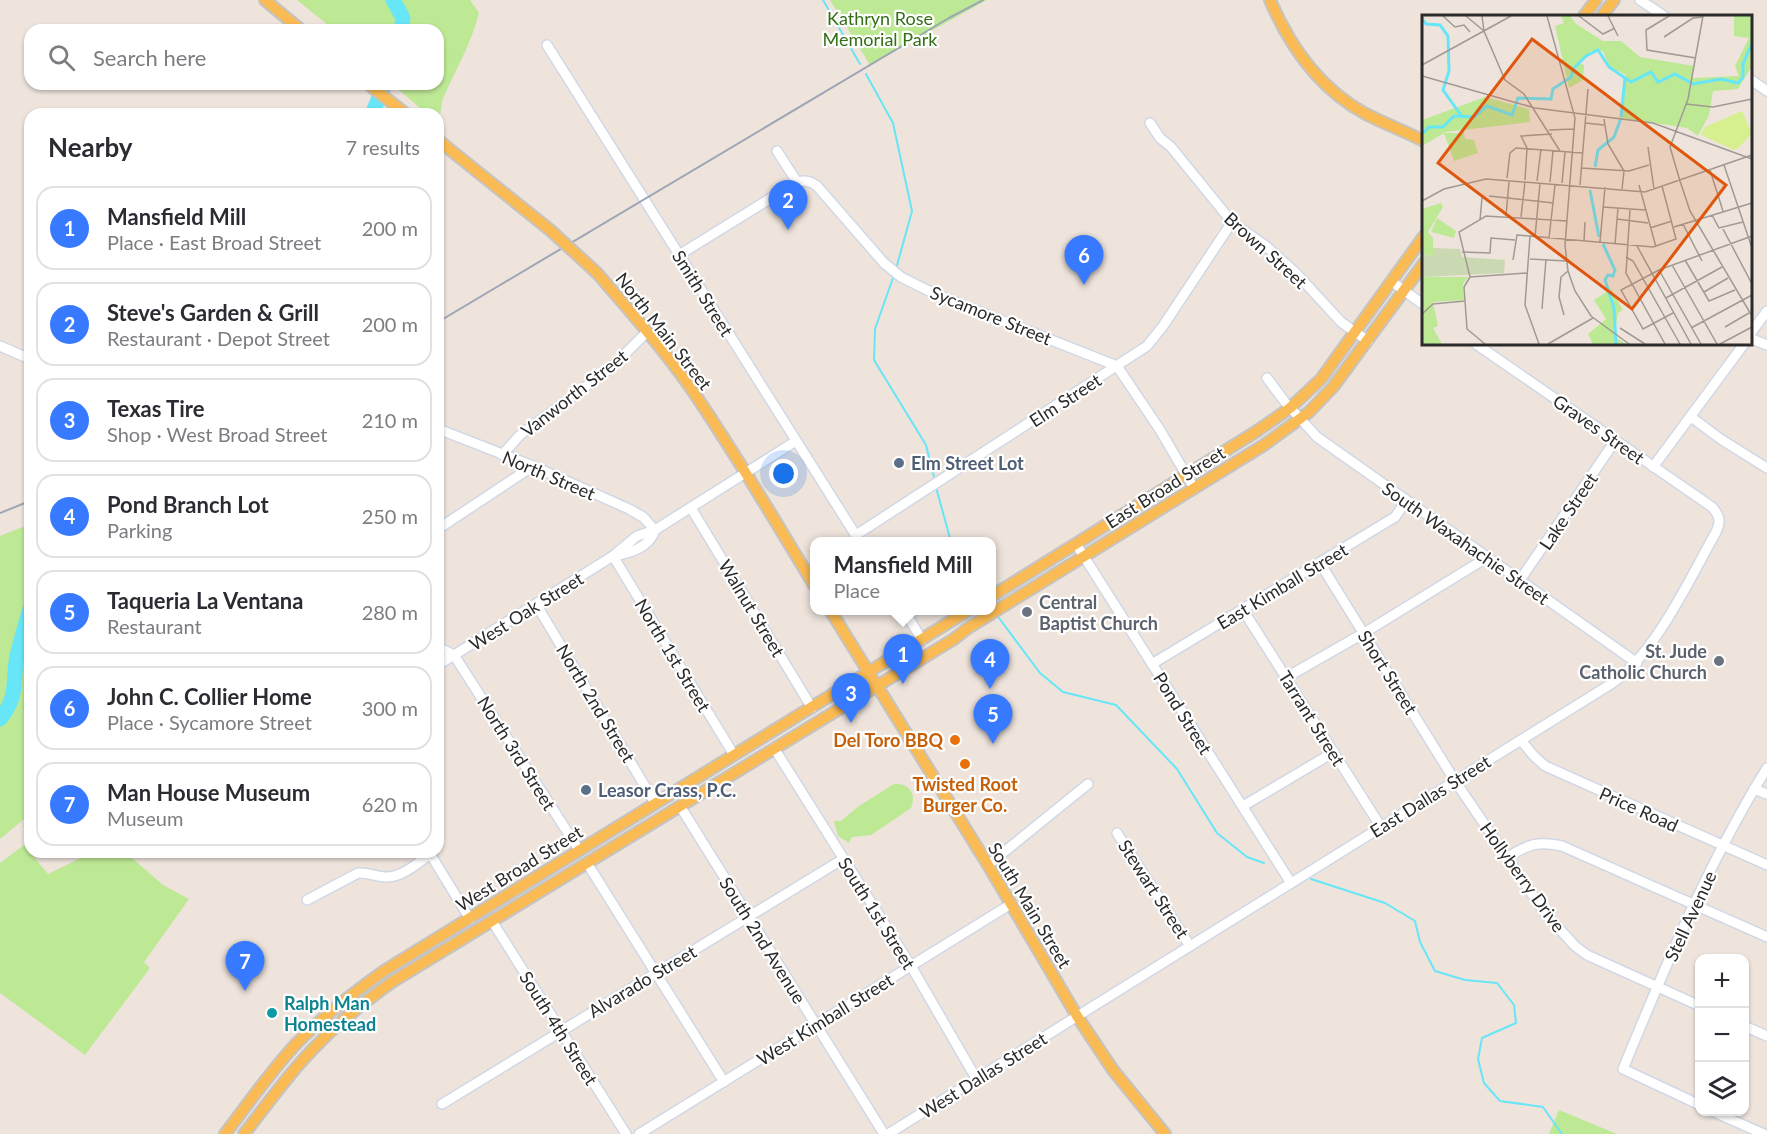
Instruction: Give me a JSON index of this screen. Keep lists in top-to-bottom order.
{
  "streets": {
    "main road": [
      "North Main Street",
      "East Broad Street",
      "West Broad Street",
      "South Main Street"
    ],
    "street": [
      "Brown Street",
      "Smith Street",
      "Sycamore Street",
      "Vanworth Street",
      "Elm Street",
      "Graves Street",
      "North Street",
      "Lake Street",
      "South Waxahachie Street",
      "East Kimball Street",
      "Walnut Street",
      "West Oak Street",
      "North 1st Street",
      "Short Street",
      "North 2nd Street",
      "Pond Street",
      "Tarrant Street",
      "North 3rd Street",
      "East Dallas Street",
      "Price Road",
      "Hollyberry Drive",
      "Stewart Street",
      "South 1st Street",
      "Stell Avenue",
      "South 2nd Avenue",
      "Alvarado Street",
      "West Kimball Street",
      "South 4th Street",
      "West Dallas Street"
    ]
  },
  "crossings": [
    ["Brown Street", "Elm Street"],
    ["Brown Street", "East Broad Street"],
    ["Smith Street", "West Oak Street"],
    ["Sycamore Street", "Elm Street"],
    ["North Main Street", "Vanworth Street"],
    ["North Main Street", "West Oak Street"],
    ["Vanworth Street", "North Street"],
    ["Graves Street", "Lake Street"],
    ["Graves Street", "East Dallas Street"],
    ["North Street", "West Oak Street"],
    ["East Broad Street", "South Waxahachie Street"],
    ["East Broad Street", "Pond Street"],
    ["East Broad Street", "West Broad Street"],
    ["East Broad Street", "South Main Street"],
    ["Lake Street", "South Waxahachie Street"],
    ["South Waxahachie Street", "East Kimball Street"],
    ["South Waxahachie Street", "East Dallas Street"],
    ["East Kimball Street", "Short Street"],
    ["East Kimball Street", "Pond Street"],
    ["East Kimball Street", "Tarrant Street"],
    ["Walnut Street", "West Oak Street"],
    ["Walnut Street", "West Broad Street"],
    ["West Oak Street", "North 1st Street"],
    ["West Oak Street", "North 2nd Street"],
    ["West Oak Street", "North 3rd Street"],
    ["North 1st Street", "West Broad Street"],
    ["Short Street", "East Dallas Street"],
    ["Short Street", "Hollyberry Drive"],
    ["North 2nd Street", "West Broad Street"],
    ["Pond Street", "East Dallas Street"],
    ["Tarrant Street", "East Dallas Street"],
    ["North 3rd Street", "West Broad Street"],
    ["East Dallas Street", "Price Road"],
    ["East Dallas Street", "Hollyberry Drive"],
    ["East Dallas Street", "Stewart Street"],
    ["East Dallas Street", "South Main Street"],
    ["East Dallas Street", "West Dallas Street"],
    ["Price Road", "Stell Avenue"],
    ["West Broad Street", "South Main Street"],
    ["West Broad Street", "South 1st Street"],
    ["West Broad Street", "South 2nd Avenue"],
    ["West Broad Street", "South 4th Street"],
    ["Hollyberry Drive", "Stell Avenue"],
    ["South Main Street", "West Kimball Street"],
    ["South Main Street", "West Dallas Street"],
    ["South 1st Street", "Alvarado Street"],
    ["South 1st Street", "West Kimball Street"],
    ["South 1st Street", "West Dallas Street"],
    ["South 2nd Avenue", "Alvarado Street"],
    ["South 2nd Avenue", "West Kimball Street"],
    ["South 2nd Avenue", "West Dallas Street"],
    ["Alvarado Street", "South 4th Street"]
  ],
  "parks": ["Kathryn Rose Memorial Park"],
  "places": [
    "Elm Street Lot",
    "Central Baptist Church",
    "St. Jude Catholic Church",
    "Del Toro BBQ",
    "Twisted Root Burger Co.",
    "Leasor Crass, P.C.",
    "Ralph Man Homestead"
  ],
  "page": {
    "search": "Search here",
    "heading": ["Nearby", "7 results"],
    "pins": [
      "2",
      "6",
      "1",
      "4",
      "3",
      "5",
      "7"
    ],
    "list": [
      {
        "mark": "1",
        "name": "Mansfield Mill",
        "note": "Place · East Broad Street",
        "value": "200 m"
      },
      {
        "mark": "2",
        "name": "Steve's Garden & Grill",
        "note": "Restaurant · Depot Street",
        "value": "200 m"
      },
      {
        "mark": "3",
        "name": "Texas Tire",
        "note": "Shop · West Broad Street",
        "value": "210 m"
      },
      {
        "mark": "4",
        "name": "Pond Branch Lot",
        "note": "Parking",
        "value": "250 m"
      },
      {
        "mark": "5",
        "name": "Taqueria La Ventana",
        "note": "Restaurant",
        "value": "280 m"
      },
      {
        "mark": "6",
        "name": "John C. Collier Home",
        "note": "Place · Sycamore Street",
        "value": "300 m"
      },
      {
        "mark": "7",
        "name": "Man House Museum",
        "note": "Museum",
        "value": "620 m"
      }
    ],
    "popup": ["Mansfield Mill", "Place"],
    "map_buttons": ["+", "−"]
  }
}
